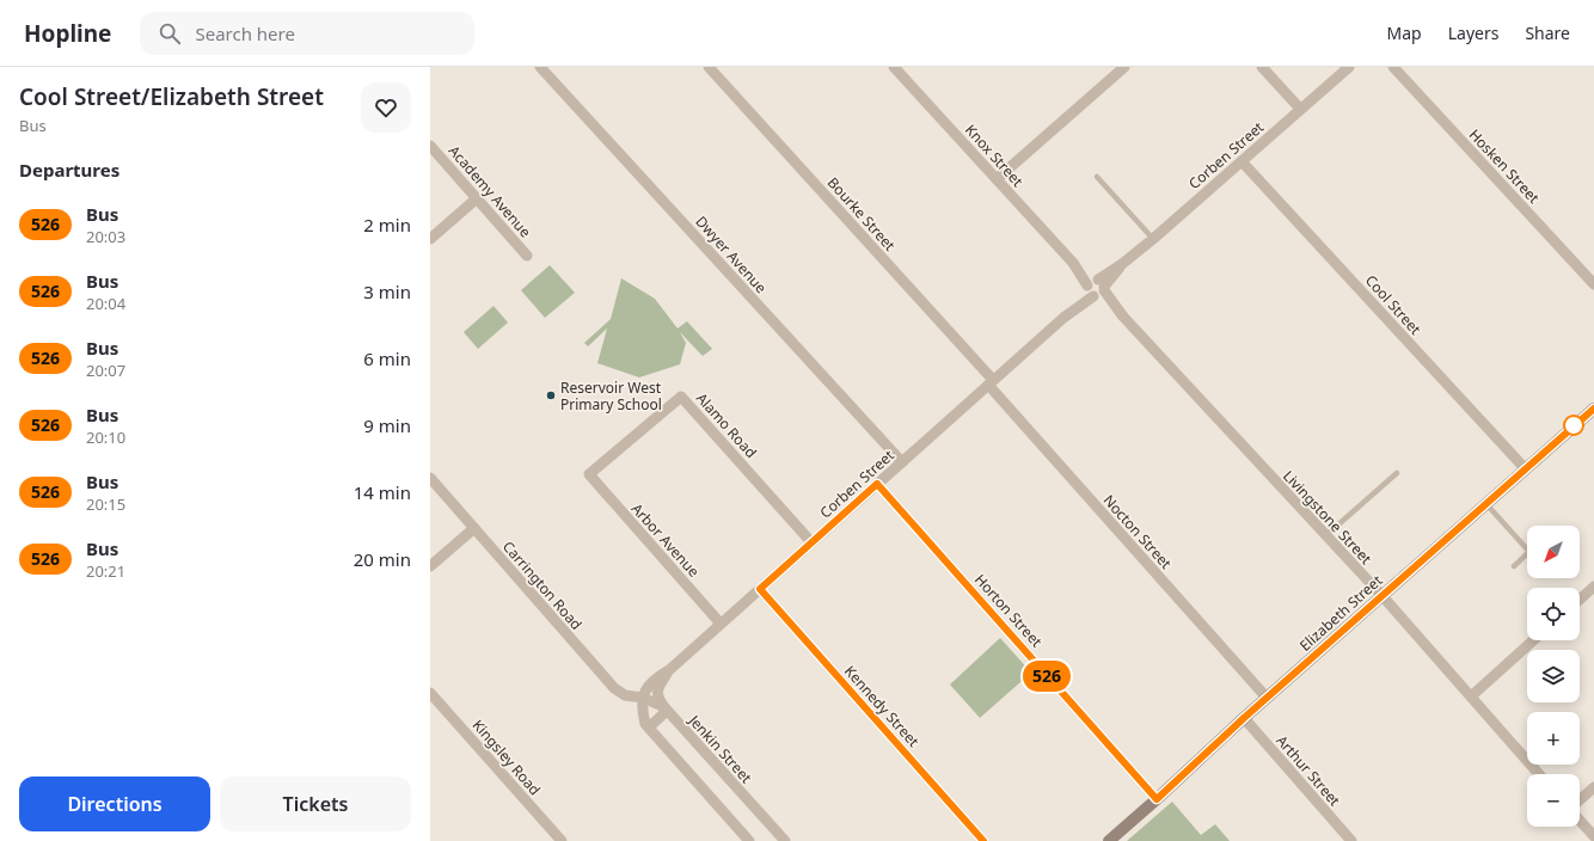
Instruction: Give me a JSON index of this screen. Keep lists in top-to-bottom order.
{
  "streets": {
    "street": [
      "Knox Street",
      "Corben Street",
      "Hosken Street",
      "Academy Avenue",
      "Bourke Street",
      "Dwyer Avenue",
      "Cool Street",
      "Alamo Road",
      "Livingstone Street",
      "Nocton Street",
      "Arbor Avenue",
      "Carrington Road",
      "Horton Street",
      "Elizabeth Street",
      "Kennedy Street",
      "Jenkin Street",
      "Kingsley Road",
      "Arthur Street"
    ]
  },
  "crossings": [
    ["Knox Street", "Corben Street"],
    ["Knox Street", "Livingstone Street"],
    ["Corben Street", "Bourke Street"],
    ["Corben Street", "Dwyer Avenue"],
    ["Corben Street", "Cool Street"],
    ["Corben Street", "Alamo Road"],
    ["Corben Street", "Livingstone Street"],
    ["Corben Street", "Nocton Street"],
    ["Corben Street", "Arbor Avenue"],
    ["Corben Street", "Horton Street"],
    ["Corben Street", "Kennedy Street"],
    ["Corben Street", "Jenkin Street"],
    ["Bourke Street", "Nocton Street"],
    ["Cool Street", "Elizabeth Street"],
    ["Alamo Road", "Arbor Avenue"],
    ["Livingstone Street", "Elizabeth Street"],
    ["Nocton Street", "Elizabeth Street"],
    ["Carrington Road", "Jenkin Street"],
    ["Horton Street", "Elizabeth Street"],
    ["Elizabeth Street", "Arthur Street"]
  ],
  "places": ["Reservoir West Primary School"],
  "lines": ["bus line 526"],
  "north": "bottom left",
  "page": {
    "header": "Hopline",
    "search": "Search here",
    "nav": ["Map", "Layers", "Share"],
    "heading": [
      ["Cool Street/Elizabeth Street", "Bus"],
      "Departures"
    ],
    "on_map": "526",
    "list": [
      {
        "mark": "526",
        "name": "Bus",
        "note": "20:03",
        "value": "2 min"
      },
      {
        "mark": "526",
        "name": "Bus",
        "note": "20:04",
        "value": "3 min"
      },
      {
        "mark": "526",
        "name": "Bus",
        "note": "20:07",
        "value": "6 min"
      },
      {
        "mark": "526",
        "name": "Bus",
        "note": "20:10",
        "value": "9 min"
      },
      {
        "mark": "526",
        "name": "Bus",
        "note": "20:15",
        "value": "14 min"
      },
      {
        "mark": "526",
        "name": "Bus",
        "note": "20:21",
        "value": "20 min"
      }
    ],
    "map_buttons": ["+", "−"],
    "buttons": ["Directions", "Tickets"]
  }
}
